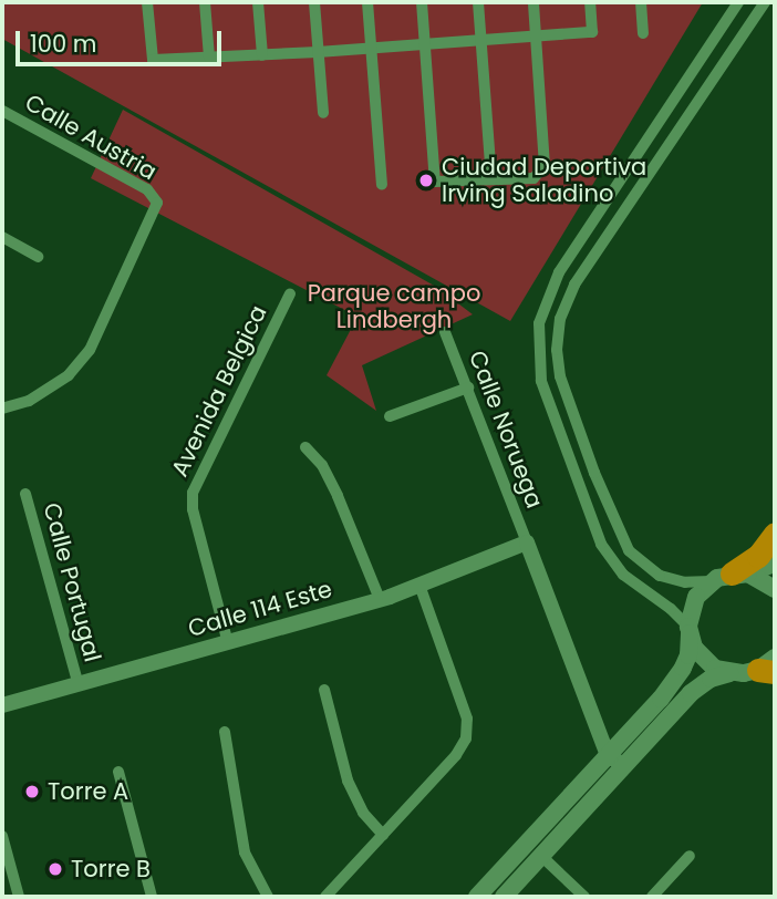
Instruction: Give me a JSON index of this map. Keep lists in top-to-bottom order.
{
  "streets": {
    "street": [
      "Calle Austria",
      "Avenida Belgica",
      "Calle Noruega",
      "Calle Portugal",
      "Calle 114 Este"
    ]
  },
  "crossings": [
    ["Avenida Belgica", "Calle 114 Este"],
    ["Calle Noruega", "Calle 114 Este"],
    ["Calle Portugal", "Calle 114 Este"]
  ],
  "parks": ["Parque campo Lindbergh"],
  "places": ["Ciudad Deportiva Irving Saladino", "Torre A", "Torre B"],
  "scale_bar": "100 m"
}
